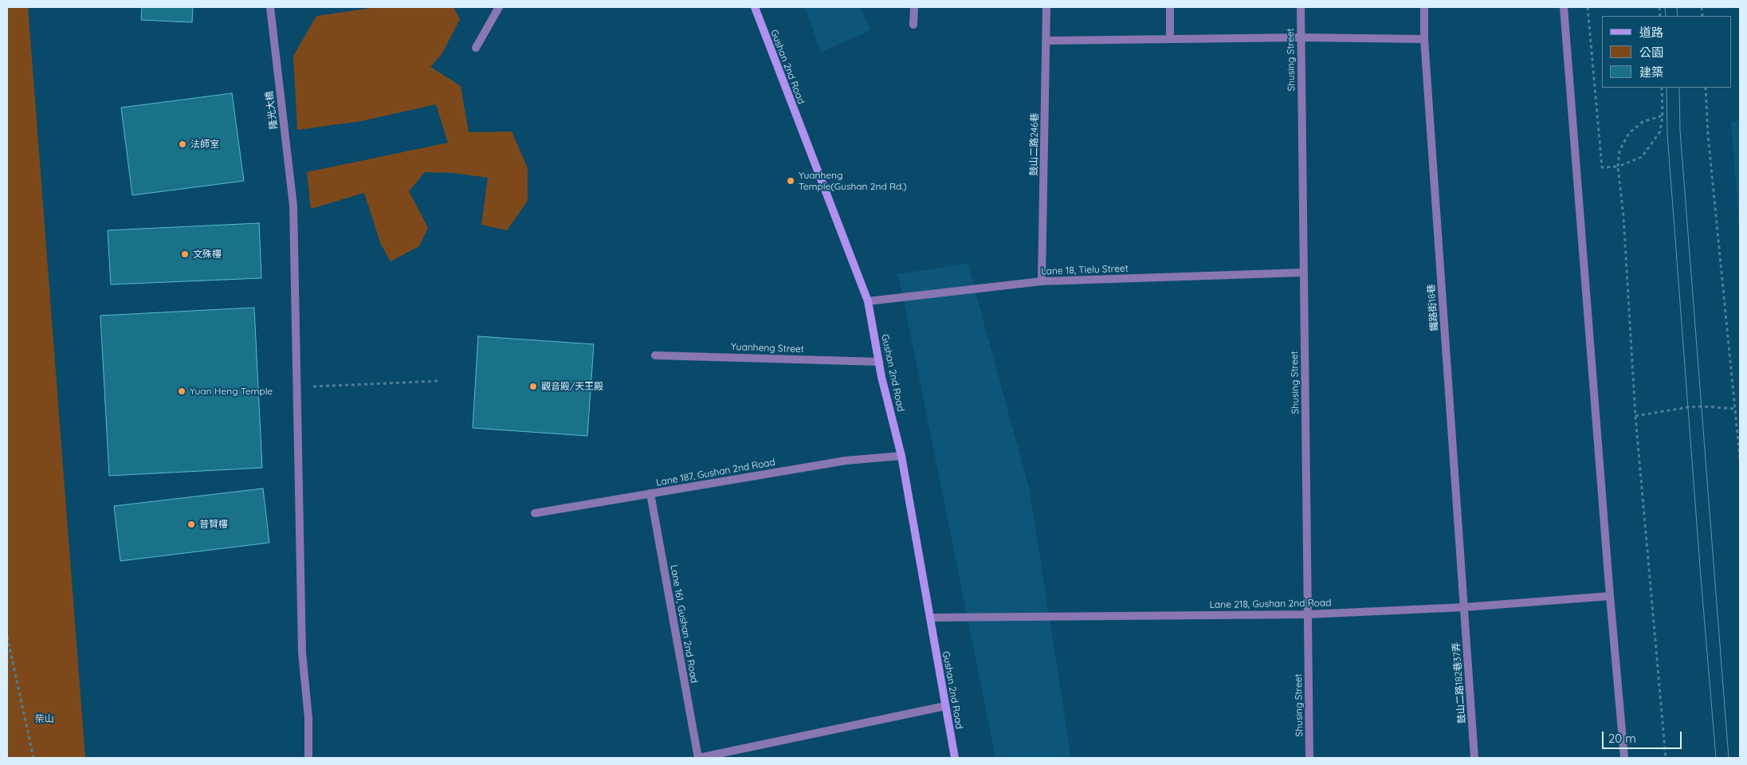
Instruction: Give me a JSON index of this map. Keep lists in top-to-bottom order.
{
  "streets": {
    "street": [
      "Shusing Street",
      "Gushan 2nd Road",
      "隆光大橋",
      "鼓山二路246巷",
      "Lane 18, Tielu Street",
      "鐵路街18巷",
      "Yuanheng Street",
      "Lane 187, Gushan 2nd Road",
      "Lane 218, Gushan 2nd Road",
      "Lane 161, Gushan 2nd Road",
      "鼓山二路182巷37弄"
    ]
  },
  "crossings": [
    ["Shusing Street", "Lane 18, Tielu Street"],
    ["Shusing Street", "Lane 218, Gushan 2nd Road"],
    ["Gushan 2nd Road", "Lane 18, Tielu Street"],
    ["Gushan 2nd Road", "Yuanheng Street"],
    ["Gushan 2nd Road", "Lane 187, Gushan 2nd Road"],
    ["Gushan 2nd Road", "Lane 218, Gushan 2nd Road"],
    ["Gushan 2nd Road", "Lane 161, Gushan 2nd Road"],
    ["鼓山二路246巷", "Lane 18, Tielu Street"],
    ["鐵路街18巷", "Lane 218, Gushan 2nd Road"],
    ["鐵路街18巷", "鼓山二路182巷37弄"],
    ["Lane 187, Gushan 2nd Road", "Lane 161, Gushan 2nd Road"],
    ["Lane 218, Gushan 2nd Road", "鼓山二路182巷37弄"]
  ],
  "parks": ["柴山"],
  "places": [
    "法師室",
    "Yuanheng Temple(Gushan 2nd Rd.)",
    "文殊樓",
    "觀音殿/天王殿",
    "Yuan Heng Temple",
    "普賢樓"
  ],
  "legend": ["道路", "公園", "建築"],
  "scale_bar": "20 m"
}
